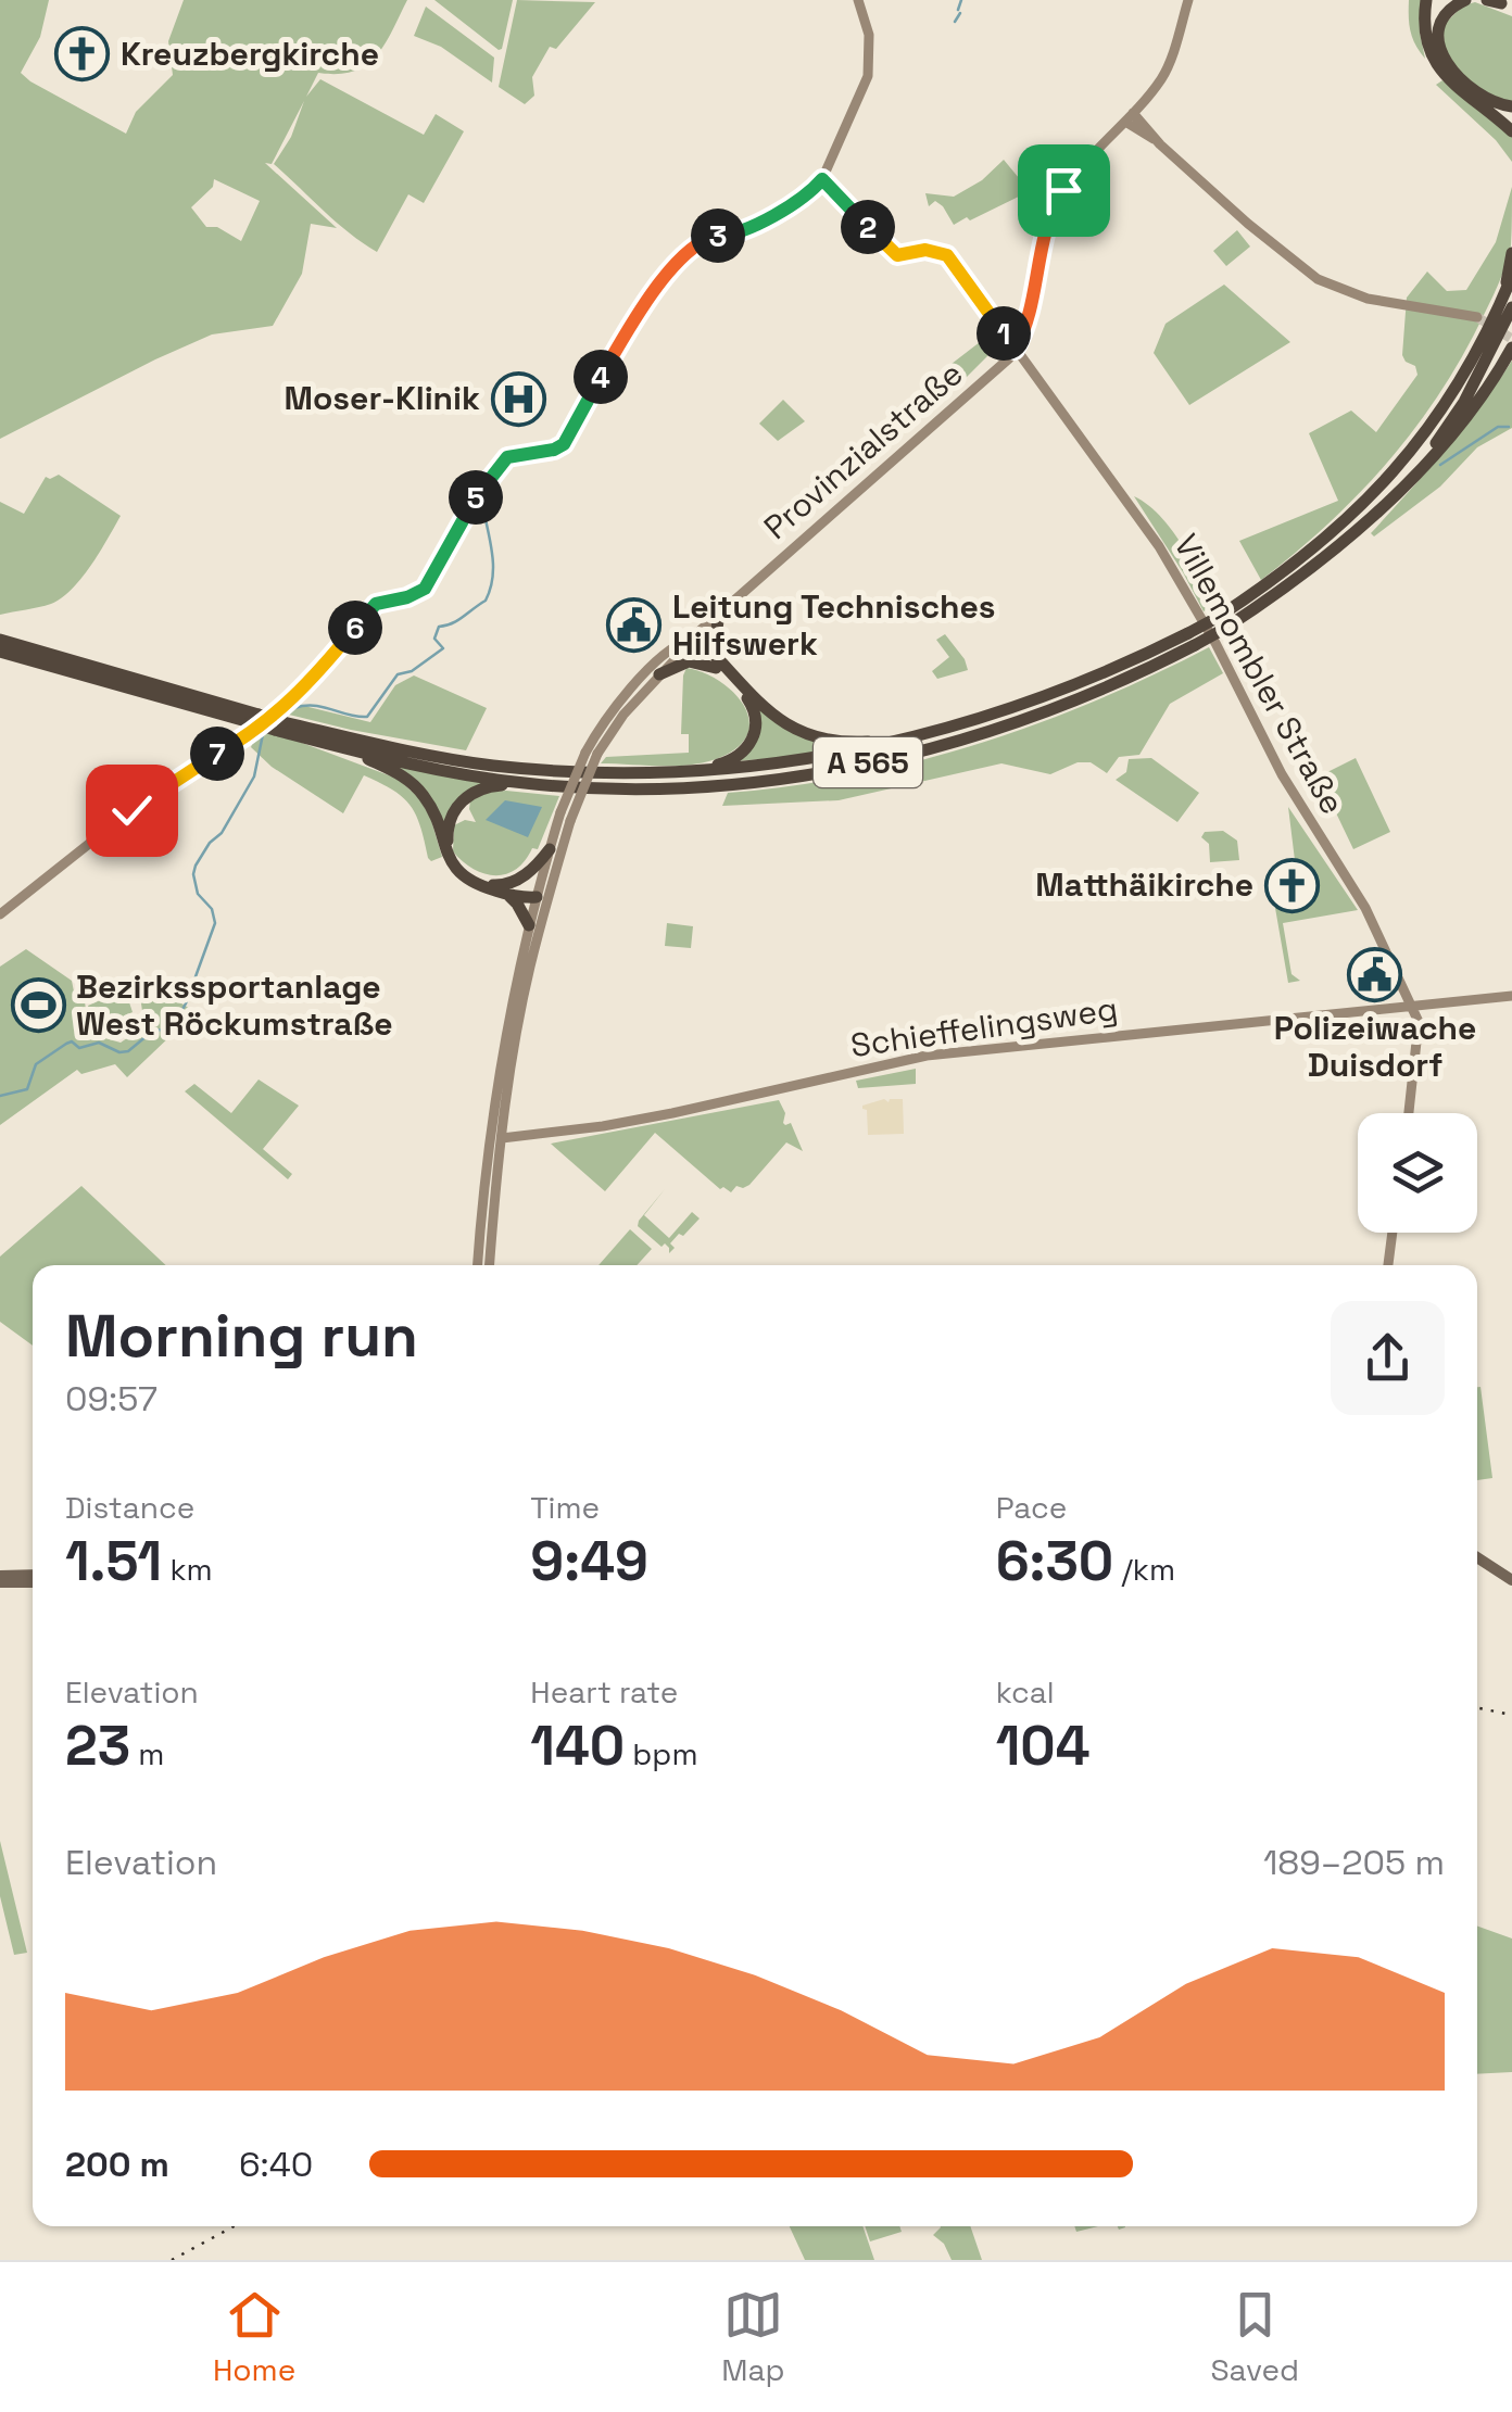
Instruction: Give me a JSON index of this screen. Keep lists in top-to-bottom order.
{
  "streets": {
    "highway": ["A 565"],
    "street": ["Provinzialstraße", "Villemombler Straße", "Schieffelingsweg"]
  },
  "crossings": [
    ["Provinzialstraße", "Villemombler Straße"],
    ["Provinzialstraße", "Schieffelingsweg"],
    ["Villemombler Straße", "Schieffelingsweg"]
  ],
  "places": {
    "church": ["Kreuzbergkirche", "Matthäikirche"],
    "hospital": ["Moser-Klinik"],
    "public building": ["Leitung Technisches Hilfswerk", "Polizeiwache Duisdorf"],
    "sports": ["Bezirkssportanlage West Röckumstraße"]
  },
  "page": {
    "pins": [
      "2",
      "3",
      "1",
      "4",
      "5",
      "6",
      "7"
    ],
    "heading": ["Morning run", "09:57"],
    "stats": [
      ["Distance", "1.51 km"],
      ["Time", "9:49"],
      ["Pace", "6:30 /km"],
      ["Elevation", "23 m"],
      ["Heart rate", "140 bpm"],
      ["kcal", "104"]
    ],
    "chart": ["Elevation", "189–205 m"],
    "list": [
      {
        "name": "200 m",
        "note": "6:40"
      }
    ],
    "tabs": ["Home", "Map", "Saved"]
  }
}
